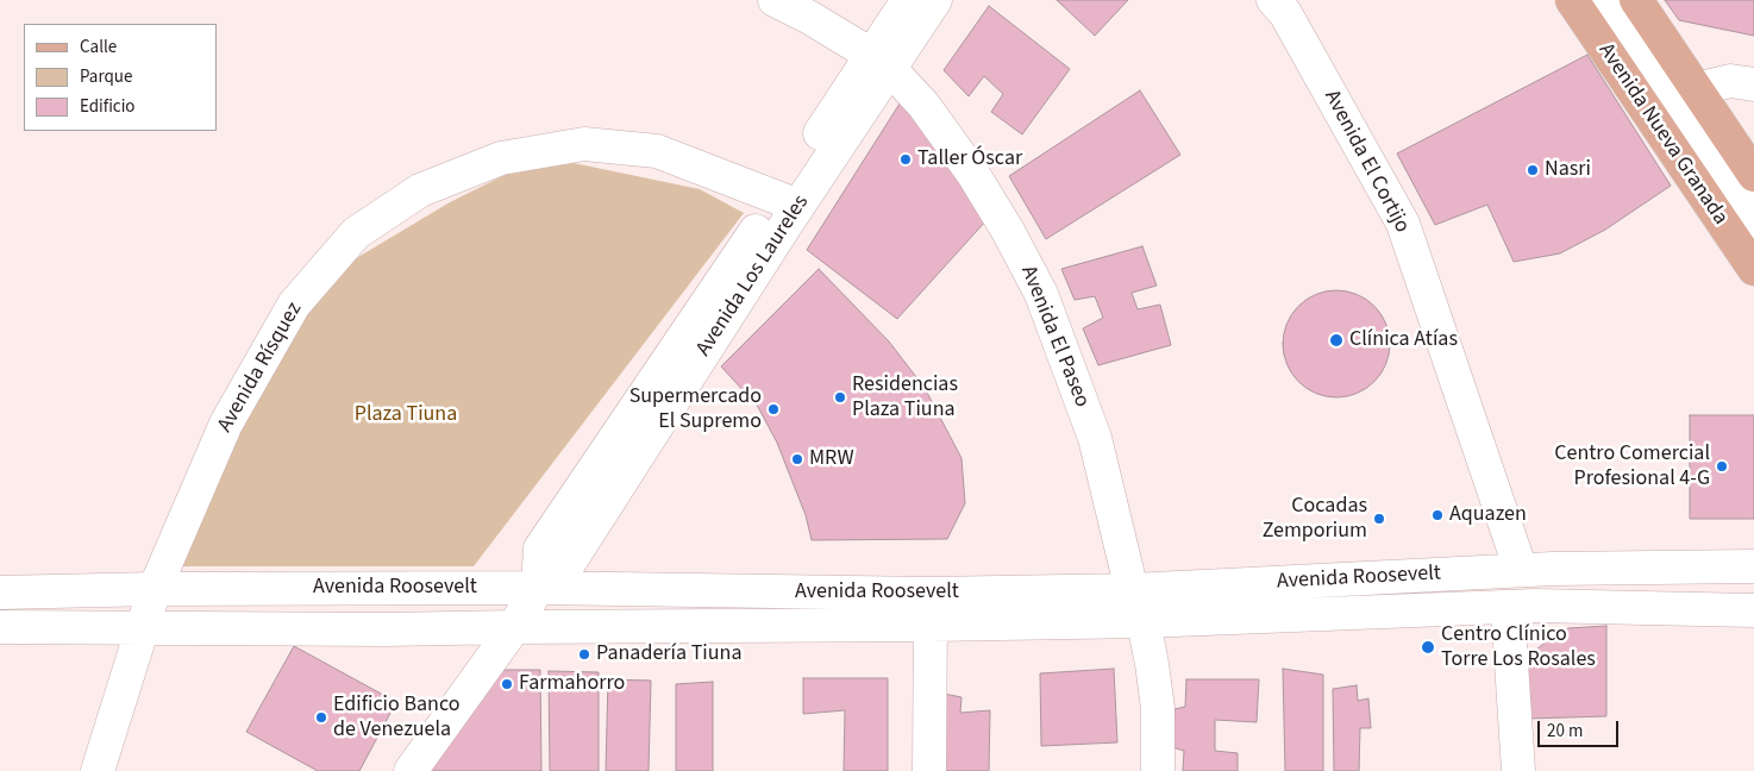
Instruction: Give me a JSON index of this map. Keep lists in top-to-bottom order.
{
  "streets": {
    "main road": ["Avenida Nueva Granada"],
    "street": [
      "Avenida El Cortijo",
      "Avenida Los Laureles",
      "Avenida El Paseo",
      "Avenida Rísquez",
      "Avenida Roosevelt"
    ]
  },
  "crossings": [
    ["Avenida El Cortijo", "Avenida Roosevelt"],
    ["Avenida Los Laureles", "Avenida El Paseo"],
    ["Avenida Los Laureles", "Avenida Rísquez"],
    ["Avenida Los Laureles", "Avenida Roosevelt"],
    ["Avenida El Paseo", "Avenida Roosevelt"],
    ["Avenida Rísquez", "Avenida Roosevelt"]
  ],
  "parks": ["Plaza Tiuna"],
  "places": [
    "Taller Óscar",
    "Nasri",
    "Clínica Atías",
    "Residencias Plaza Tiuna",
    "Supermercado El Supremo",
    "MRW",
    "Centro Comercial Profesional 4-G",
    "Aquazen",
    "Cocadas Zemporium",
    "Centro Clínico Torre Los Rosales",
    "Panadería Tiuna",
    "Farmahorro",
    "Edificio Banco de Venezuela"
  ],
  "legend": ["Calle", "Parque", "Edificio"],
  "scale_bar": "20 m"
}
